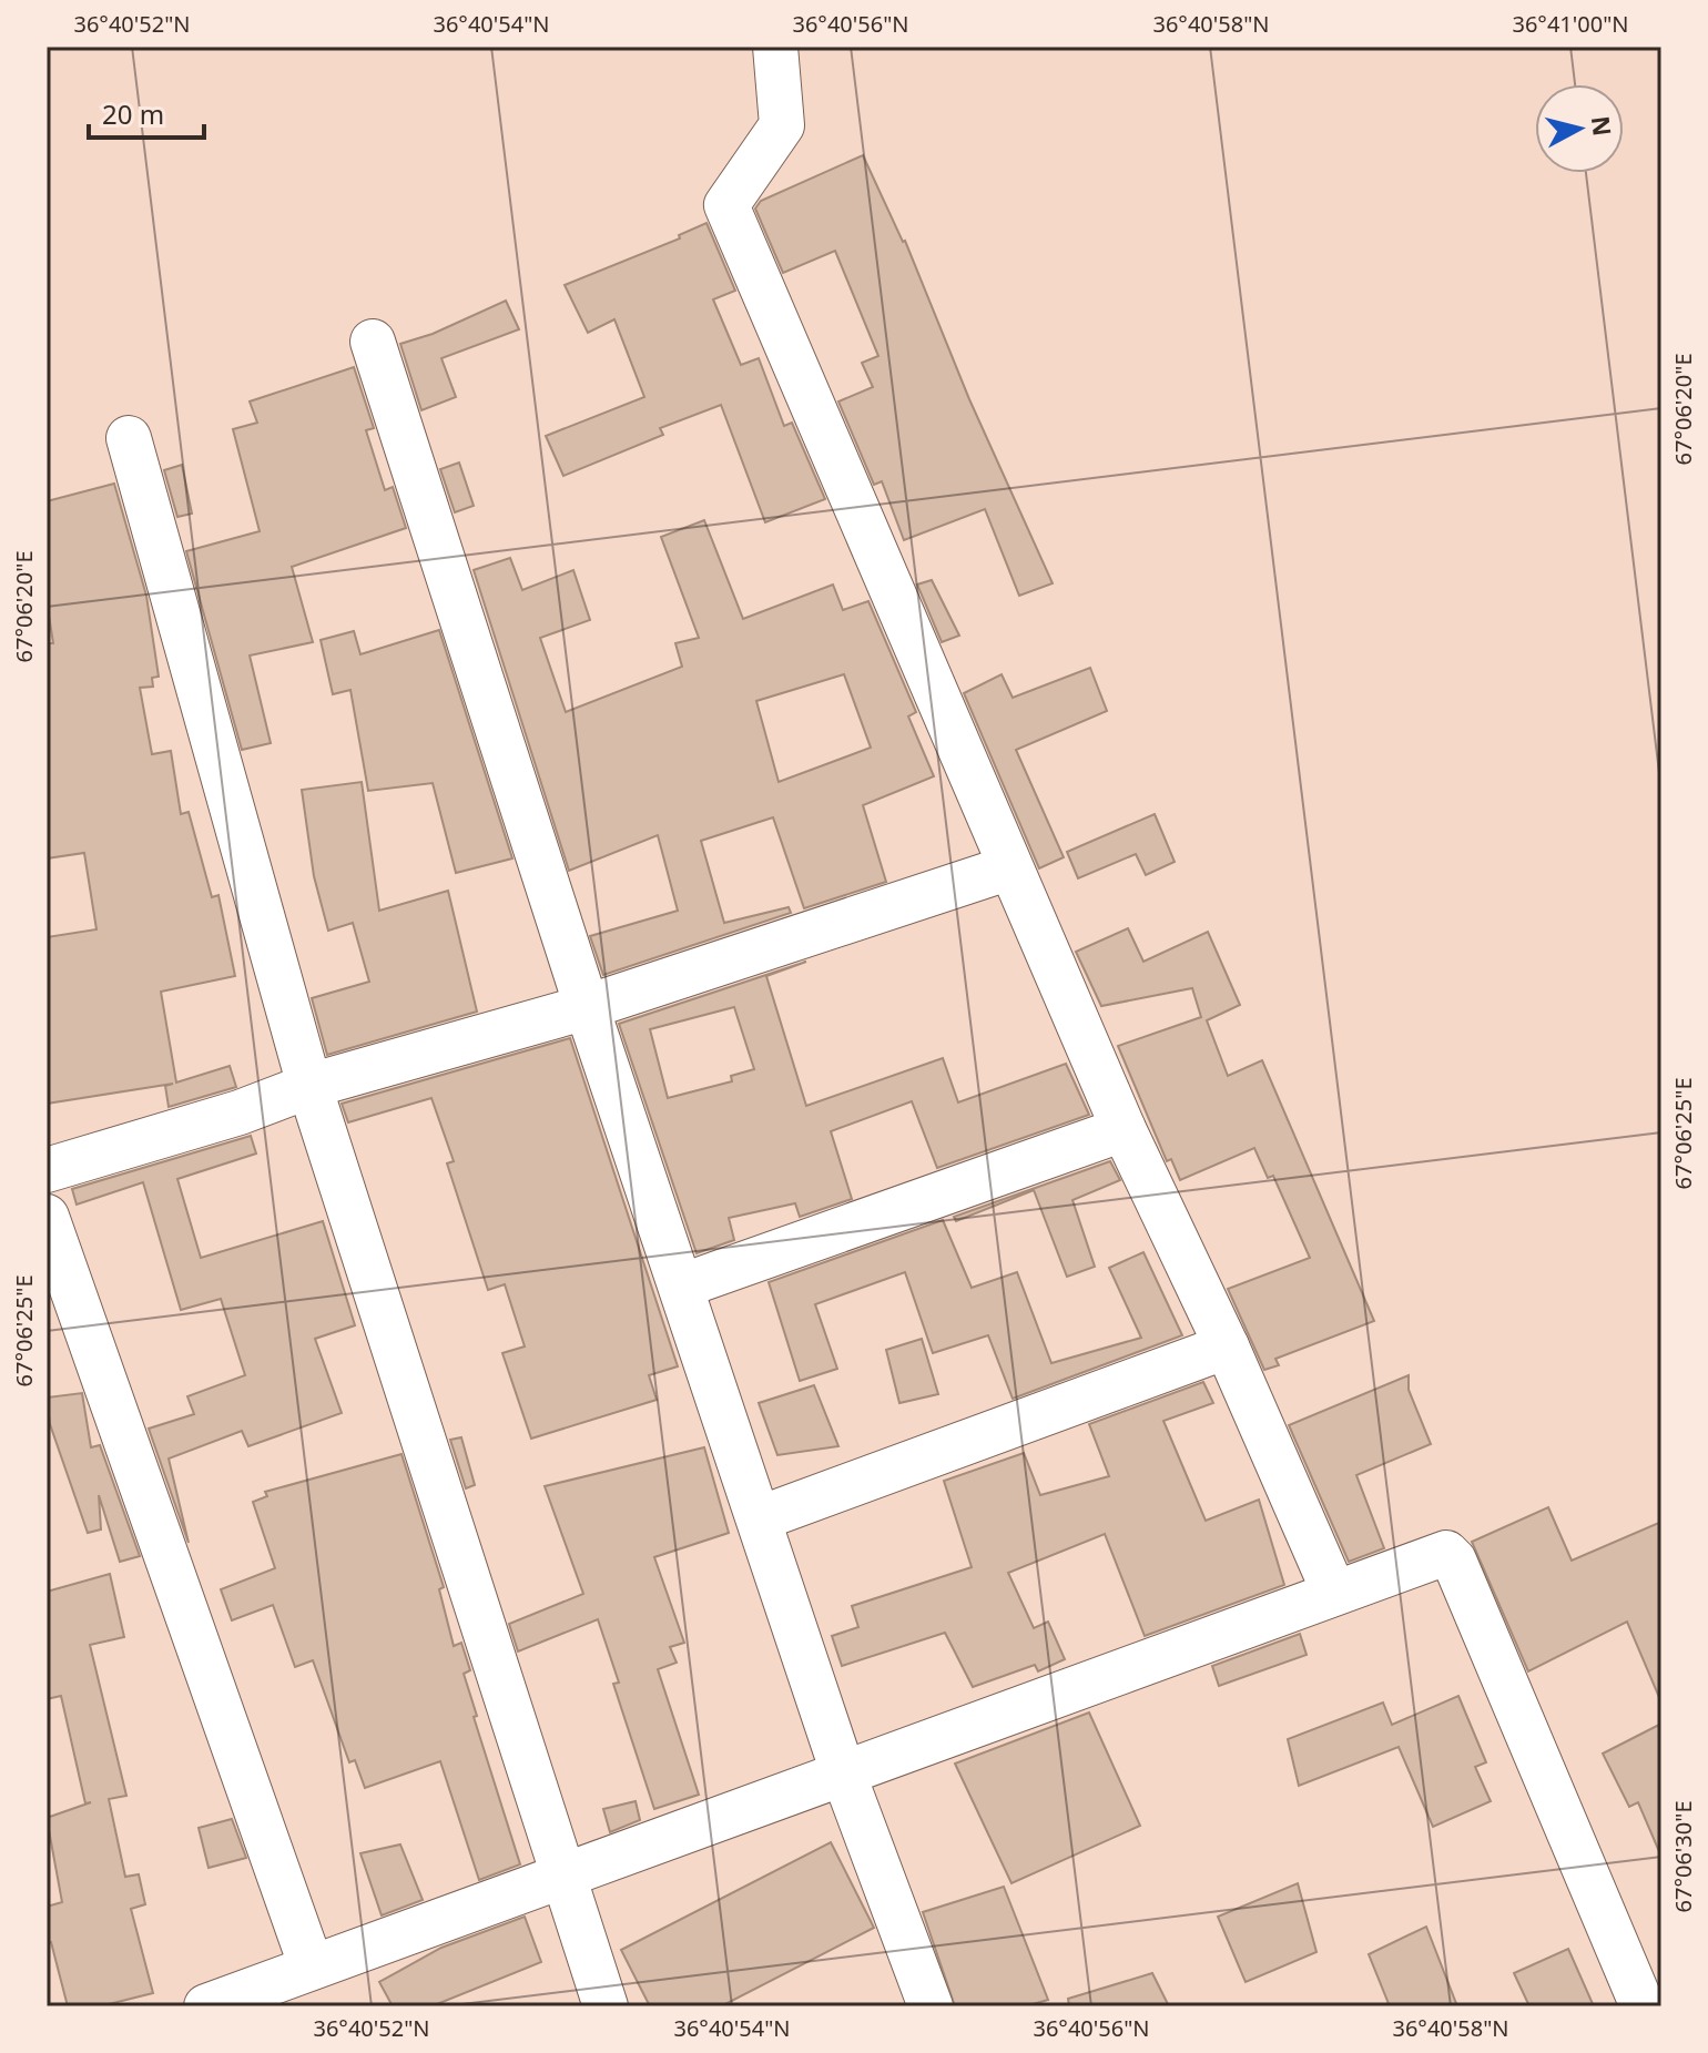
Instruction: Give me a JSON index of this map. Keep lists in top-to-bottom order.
{
  "scale_bar": "20 m",
  "north": "right",
  "coordinates": [
    "36°40'52\"N",
    "36°40'54\"N",
    "36°40'56\"N",
    "36°40'58\"N",
    "36°41'00\"N",
    "67°06'20\"E",
    "67°06'25\"E",
    "67°06'30\"E"
  ]
}
